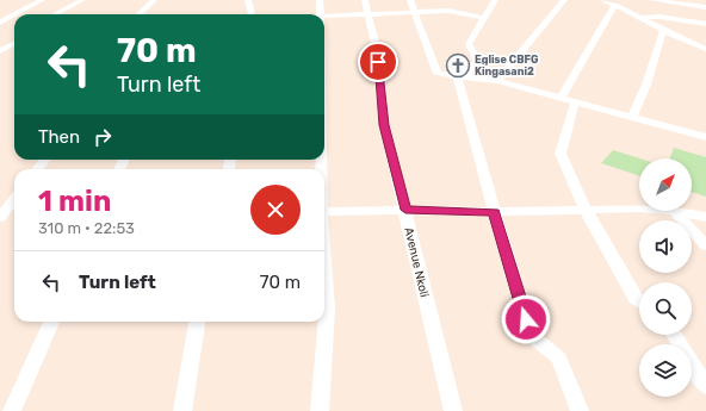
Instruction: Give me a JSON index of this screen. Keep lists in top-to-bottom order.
{
  "streets": {
    "street": ["Avenue Nkoli"]
  },
  "places": {
    "church": ["Eglise CBFG Kingasani2"]
  },
  "north": "top right",
  "page": {
    "turn": ["70 m", "Turn left"],
    "then": "Then",
    "heading": ["1 min", "310 m · 22:53"],
    "list": [
      {
        "name": "Turn left",
        "value": "70 m"
      }
    ]
  }
}
